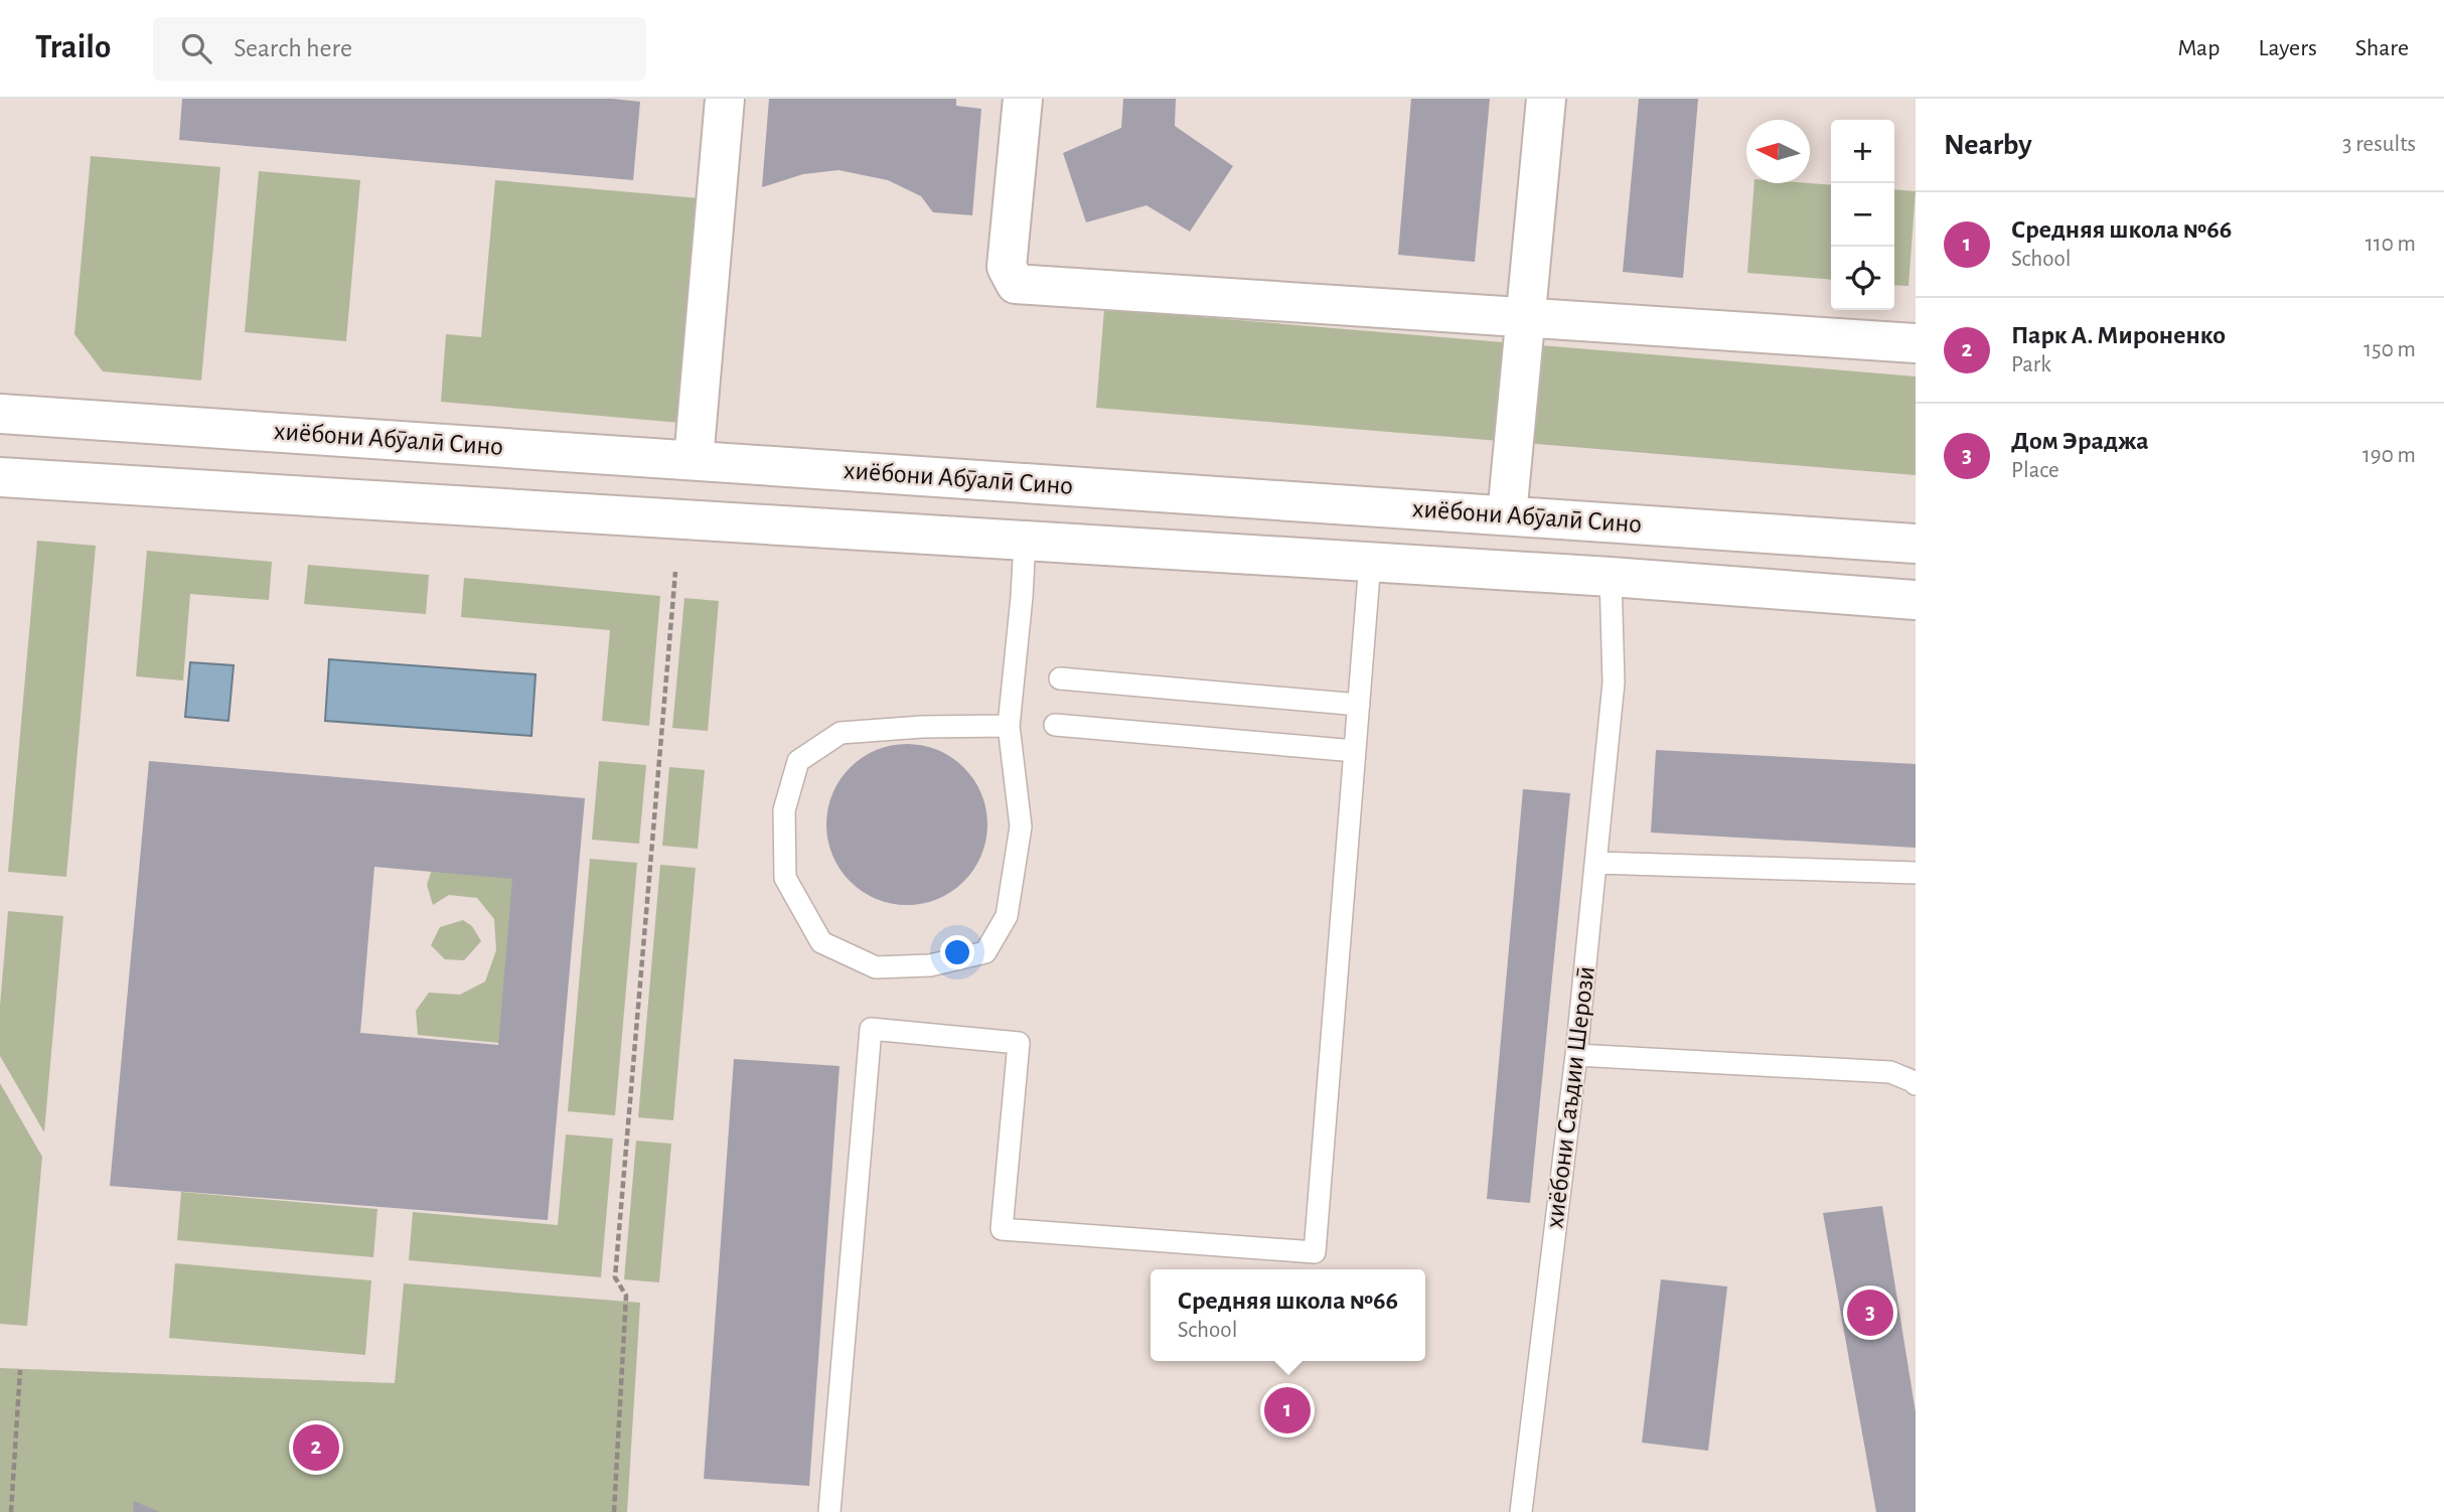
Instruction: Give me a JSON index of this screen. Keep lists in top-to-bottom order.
{
  "streets": {
    "main road": ["хиёбони Абӯалӣ Сино"],
    "lane": ["хиёбони Саъдии Шерозӣ"]
  },
  "crossings": [
    ["хиёбони Абӯалӣ Сино", "хиёбони Саъдии Шерозӣ"]
  ],
  "north": "left",
  "page": {
    "header": "Trailo",
    "search": "Search here",
    "nav": ["Map", "Layers", "Share"],
    "heading": ["Nearby", "3 results"],
    "map_buttons": ["+", "−"],
    "list": [
      {
        "mark": "1",
        "name": "Средняя школа №66",
        "note": "School",
        "value": "110 m"
      },
      {
        "mark": "2",
        "name": "Парк А. Мироненко",
        "note": "Park",
        "value": "150 m"
      },
      {
        "mark": "3",
        "name": "Дом Эраджа",
        "note": "Place",
        "value": "190 m"
      }
    ],
    "popup": ["Средняя школа №66", "School"],
    "pins": ["3", "1", "2"]
  }
}
